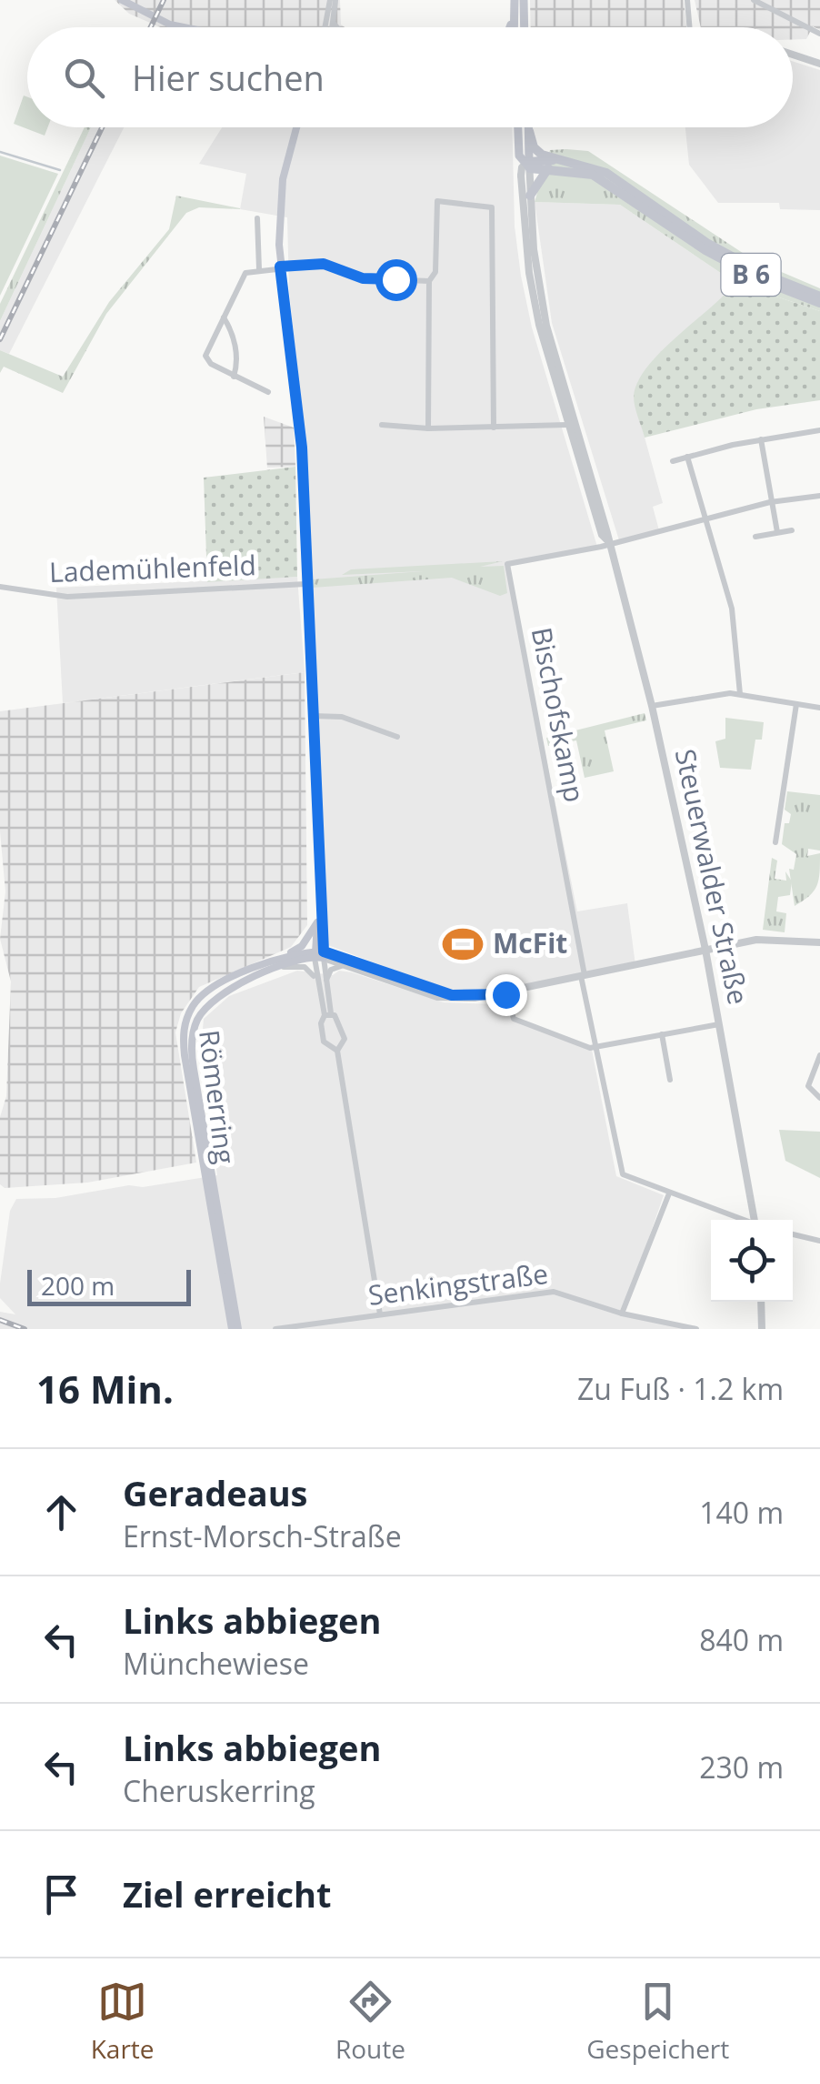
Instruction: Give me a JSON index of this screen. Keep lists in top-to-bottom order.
{
  "streets": {
    "highway": ["B 6"],
    "main road": ["Steuerwalder Straße", "Römerring"],
    "street": ["Lademühlenfeld", "Bischofskamp", "Senkingstraße"]
  },
  "crossings": [
    ["B 6", "Steuerwalder Straße"],
    ["Bischofskamp", "Steuerwalder Straße"]
  ],
  "places": {
    "sports": ["McFit"]
  },
  "scale_bar": "200 m",
  "page": {
    "search": "Hier suchen",
    "scale": "200 m",
    "heading": ["16 Min.", "Zu Fuß · 1.2 km"],
    "list": [
      ["Geradeaus", "Ernst-Morsch-Straße", "140 m"],
      ["Links abbiegen", "Münchewiese", "840 m"],
      ["Links abbiegen", "Cheruskerring", "230 m"],
      "Ziel erreicht"
    ],
    "nav": ["Karte", "Route", "Gespeichert"]
  }
}
